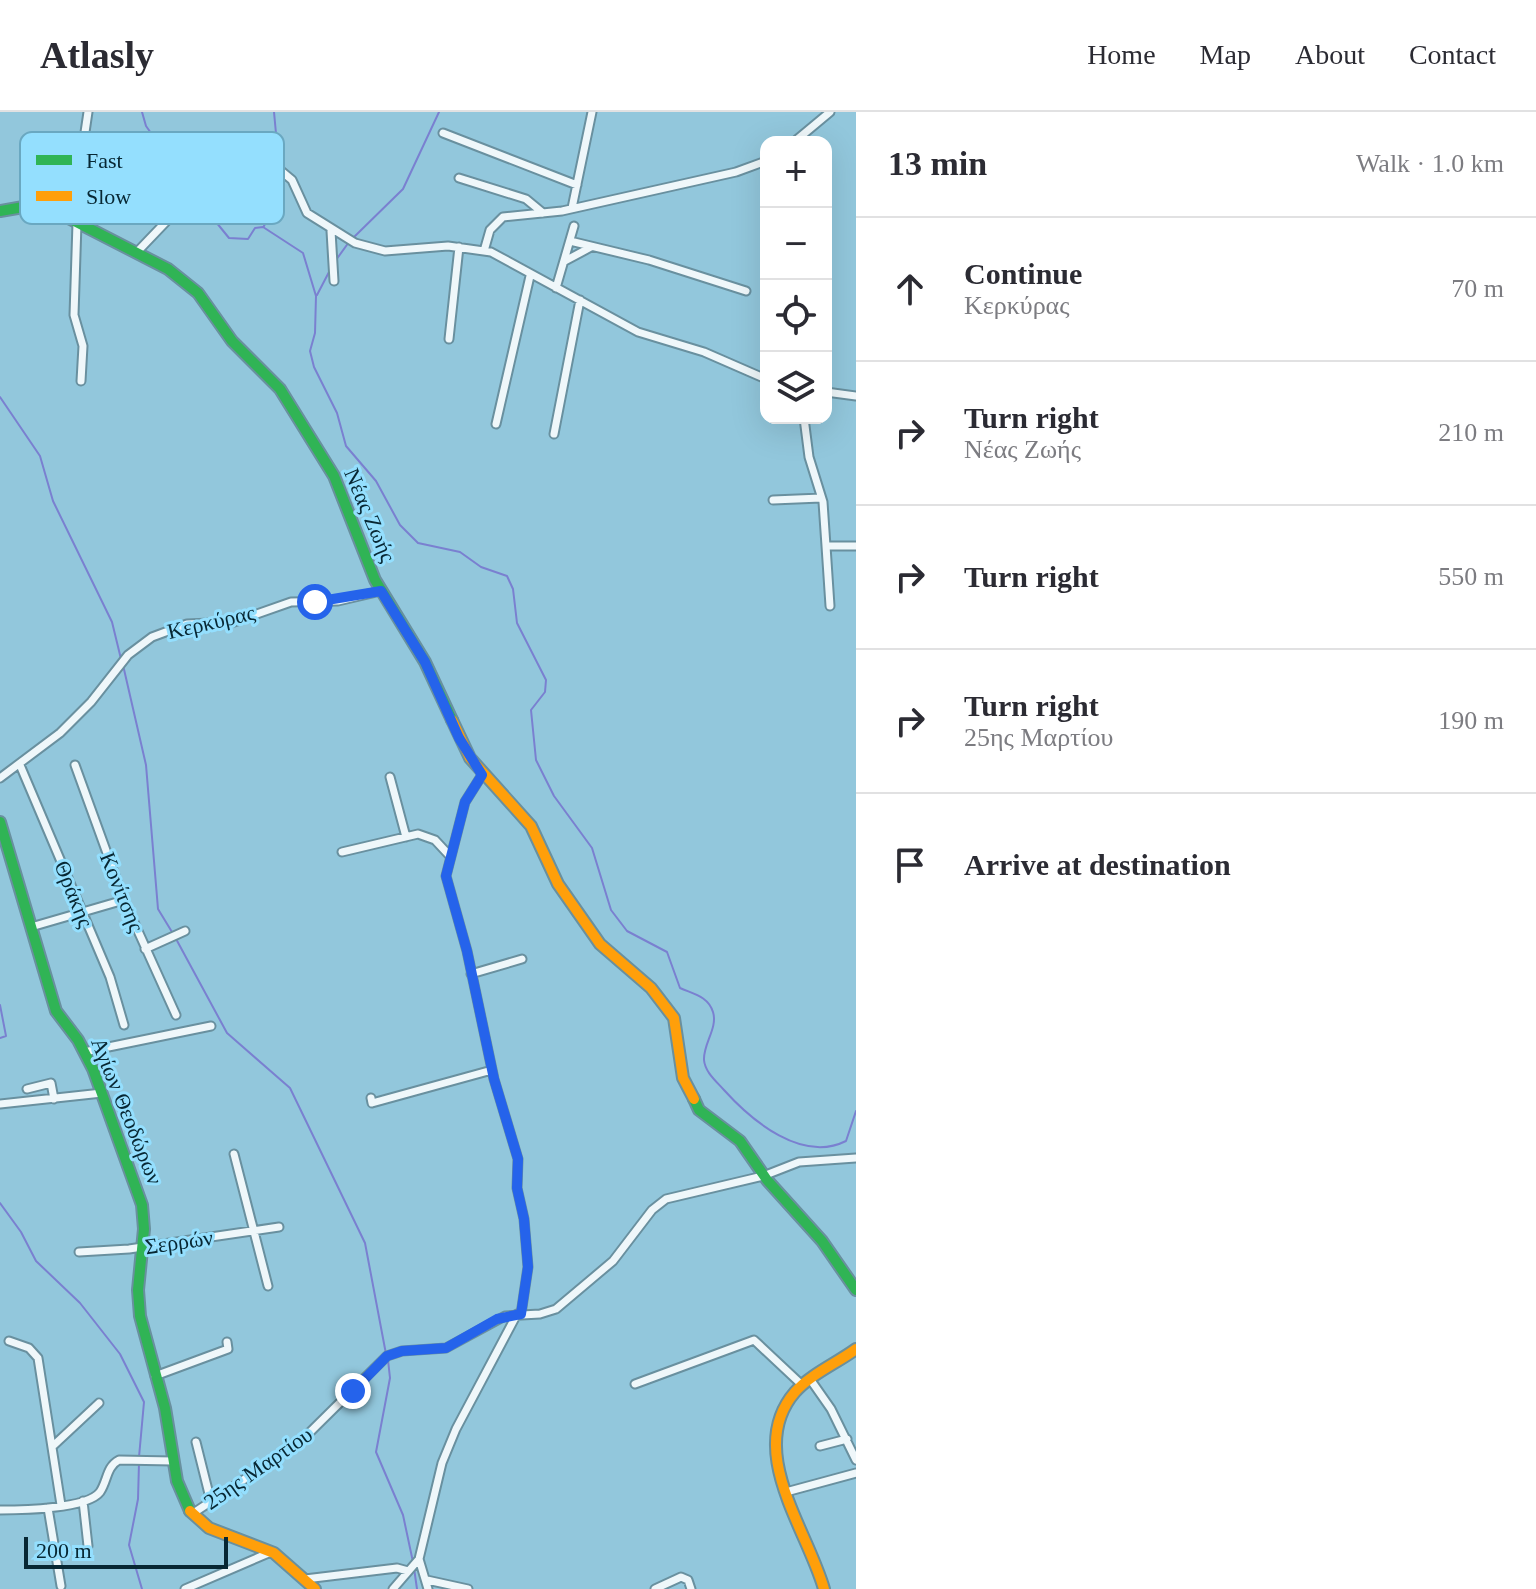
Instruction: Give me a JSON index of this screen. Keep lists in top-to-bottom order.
{
  "streets": {
    "street": [
      "Νέας Ζωής",
      "Κερκύρας",
      "Κονίτσης",
      "Θράκης",
      "Αγίων Θεοδώρων",
      "Σερρών",
      "25ης Μαρτίου"
    ]
  },
  "crossings": [
    ["Νέας Ζωής", "Κερκύρας"],
    ["Νέας Ζωής", "25ης Μαρτίου"],
    ["Κερκύρας", "Θράκης"],
    ["Αγίων Θεοδώρων", "Σερρών"],
    ["Αγίων Θεοδώρων", "25ης Μαρτίου"]
  ],
  "legend": ["Fast", "Slow"],
  "scale_bar": "200 m",
  "page": {
    "header": "Atlasly",
    "nav": [
      "Home",
      "Map",
      "About",
      "Contact"
    ],
    "heading": ["13 min", "Walk · 1.0 km"],
    "map_buttons": ["+", "−"],
    "list": [
      ["Continue", "Κερκύρας", "70 m"],
      ["Turn right", "Νέας Ζωής", "210 m"],
      ["Turn right", "550 m"],
      ["Turn right", "25ης Μαρτίου", "190 m"],
      "Arrive at destination"
    ],
    "scale": "200 m"
  }
}
